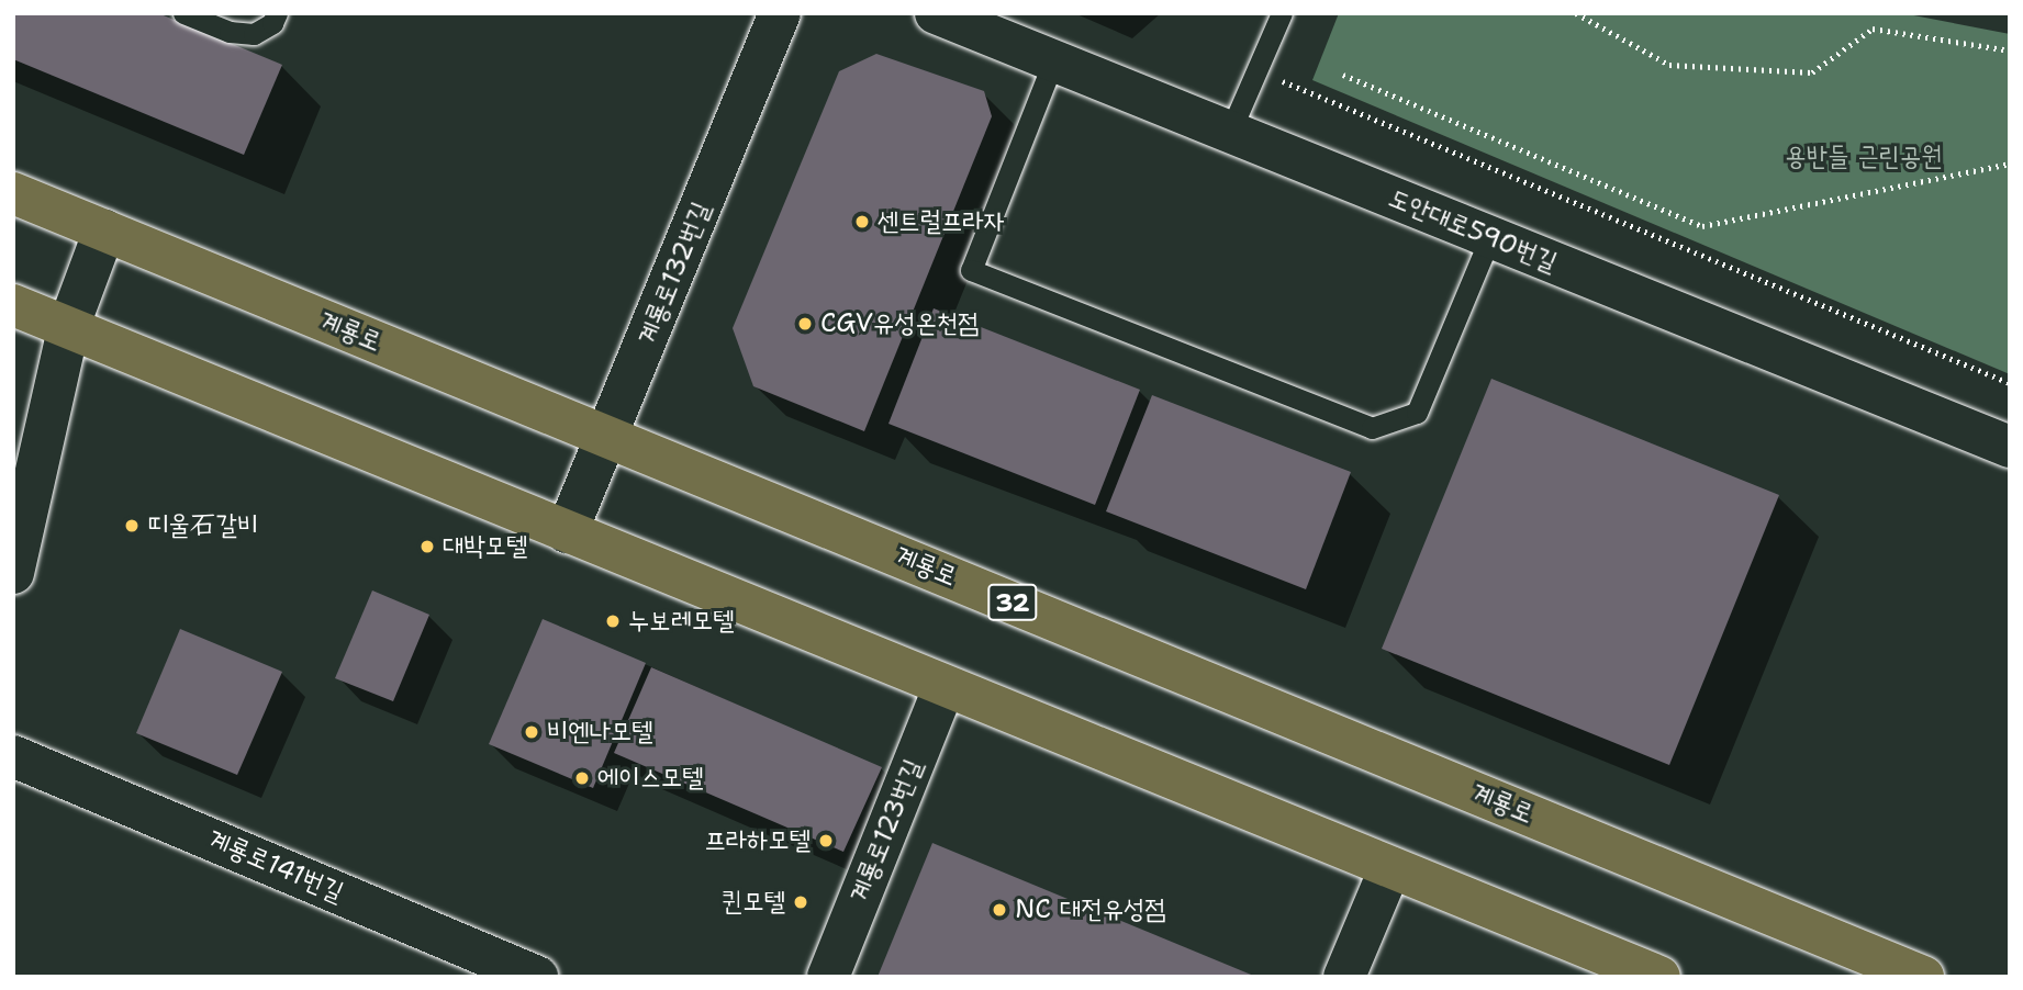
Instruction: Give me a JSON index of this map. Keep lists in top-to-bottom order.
{
  "streets": {
    "main road": ["계룡로", "32"],
    "street": [
      "도안대로590번길",
      "계룡로132번길",
      "계룡로123번길",
      "계룡로141번길"
    ]
  },
  "crossings": [
    ["계룡로132번길", "계룡로"]
  ],
  "parks": ["용반들 근린공원"],
  "places": [
    "센트럴프라자",
    "CGV유성온천점",
    "띠울石갈비",
    "대박모텔",
    "누보레모텔",
    "비엔나모텔",
    "에이스모텔",
    "프라하모텔",
    "퀸모텔",
    "NC 대전유성점"
  ]
}
